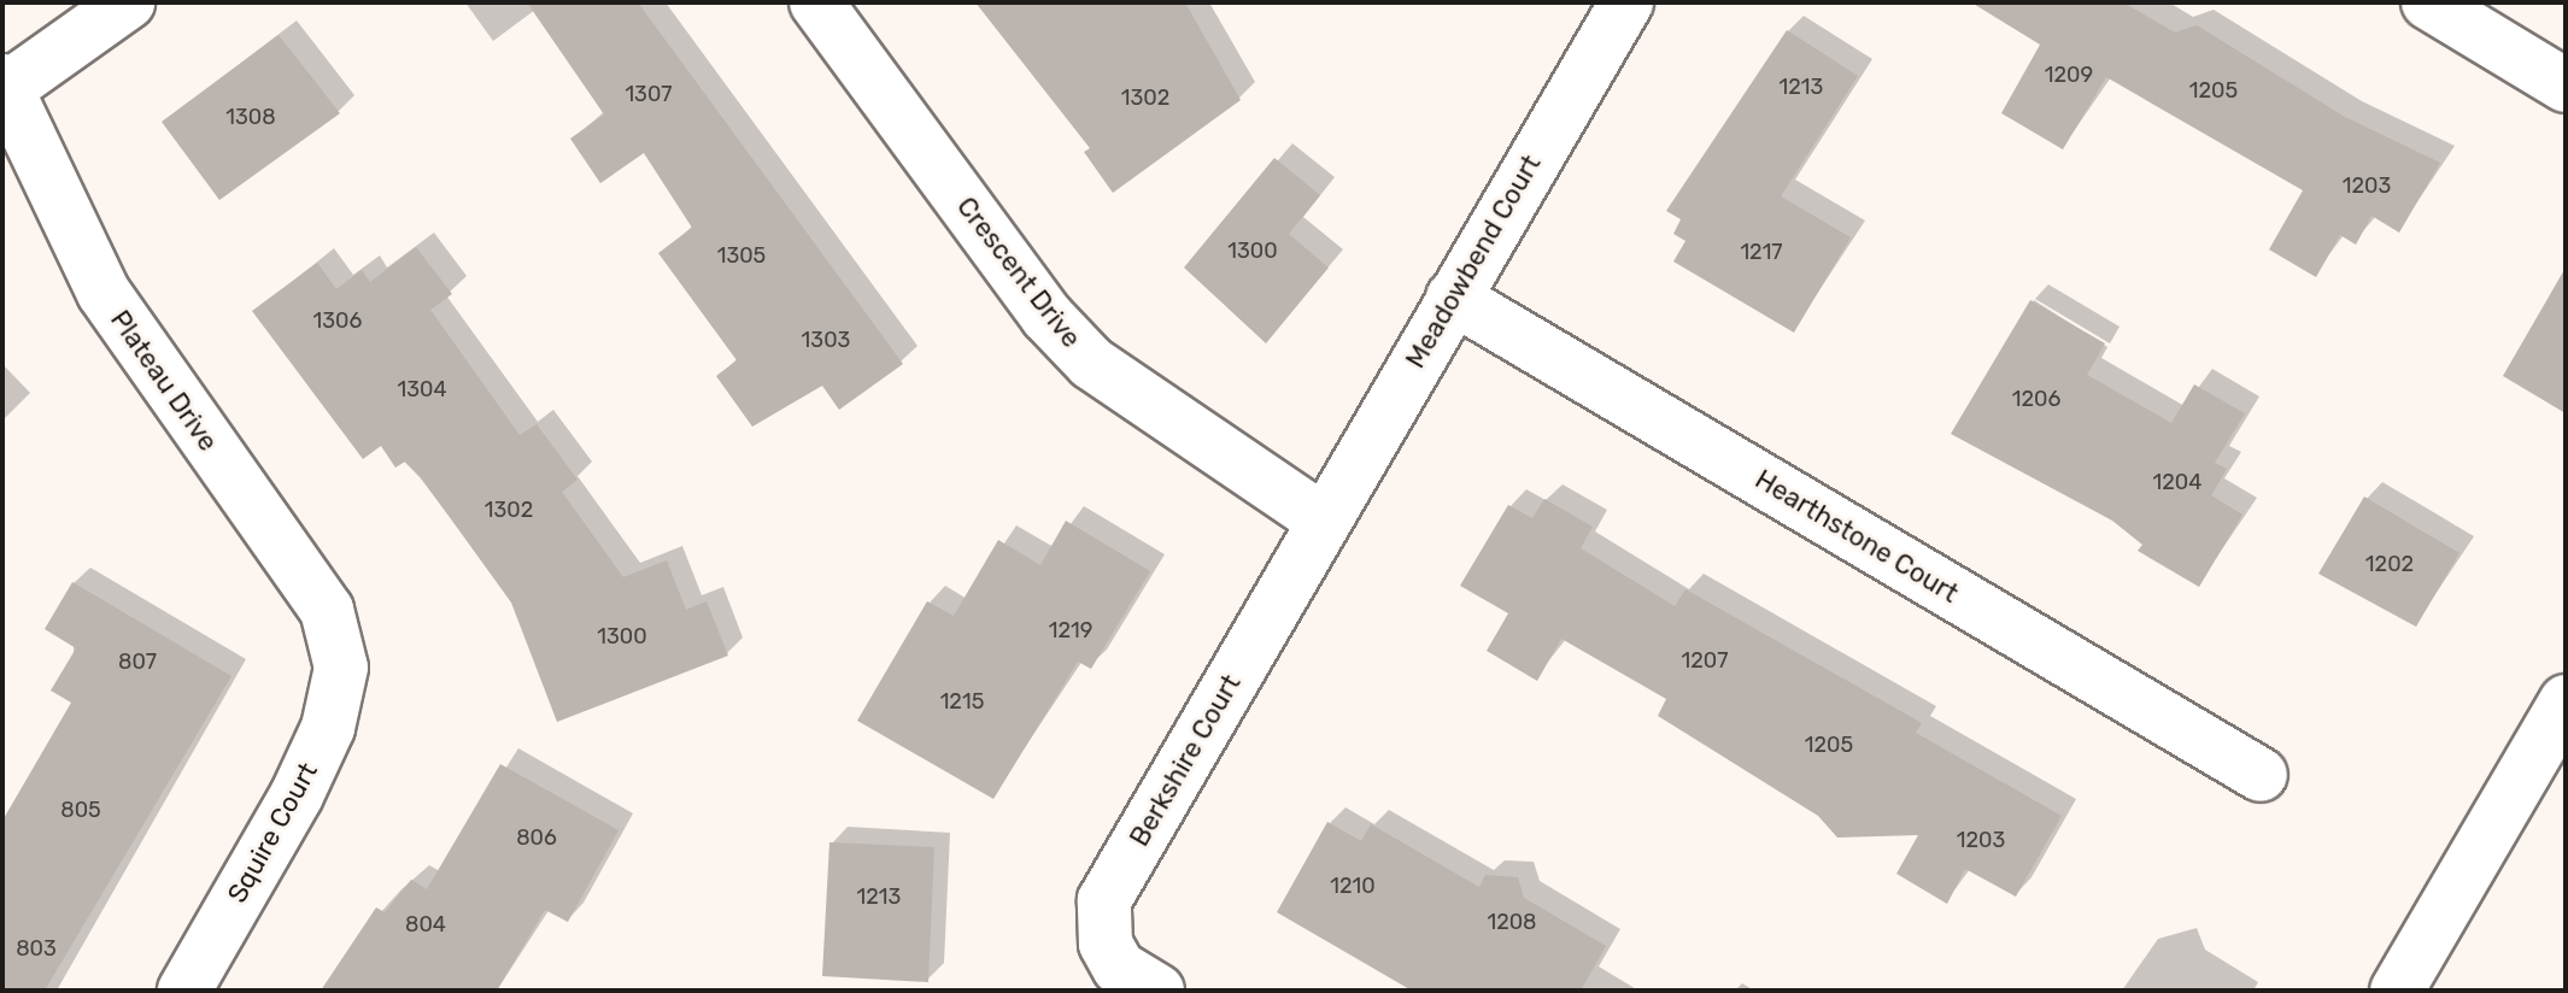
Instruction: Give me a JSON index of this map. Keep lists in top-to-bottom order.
{
  "streets": {
    "street": [
      "Meadowbend Court",
      "Crescent Drive",
      "Plateau Drive",
      "Hearthstone Court",
      "Berkshire Court",
      "Squire Court"
    ]
  },
  "crossings": [
    ["Meadowbend Court", "Crescent Drive"],
    ["Meadowbend Court", "Hearthstone Court"],
    ["Meadowbend Court", "Berkshire Court"],
    ["Crescent Drive", "Berkshire Court"],
    ["Plateau Drive", "Squire Court"]
  ],
  "house_numbers": [
    "1209",
    "1213",
    "1205",
    "1307",
    "1302",
    "1308",
    "1203",
    "1300",
    "1217",
    "1305",
    "1306",
    "1303",
    "1304",
    "1206",
    "1204",
    "1302",
    "1202",
    "1219",
    "1300",
    "1207",
    "807",
    "1215",
    "1205",
    "805",
    "806",
    "1203",
    "1210",
    "1213",
    "1208",
    "804",
    "803"
  ]
}
